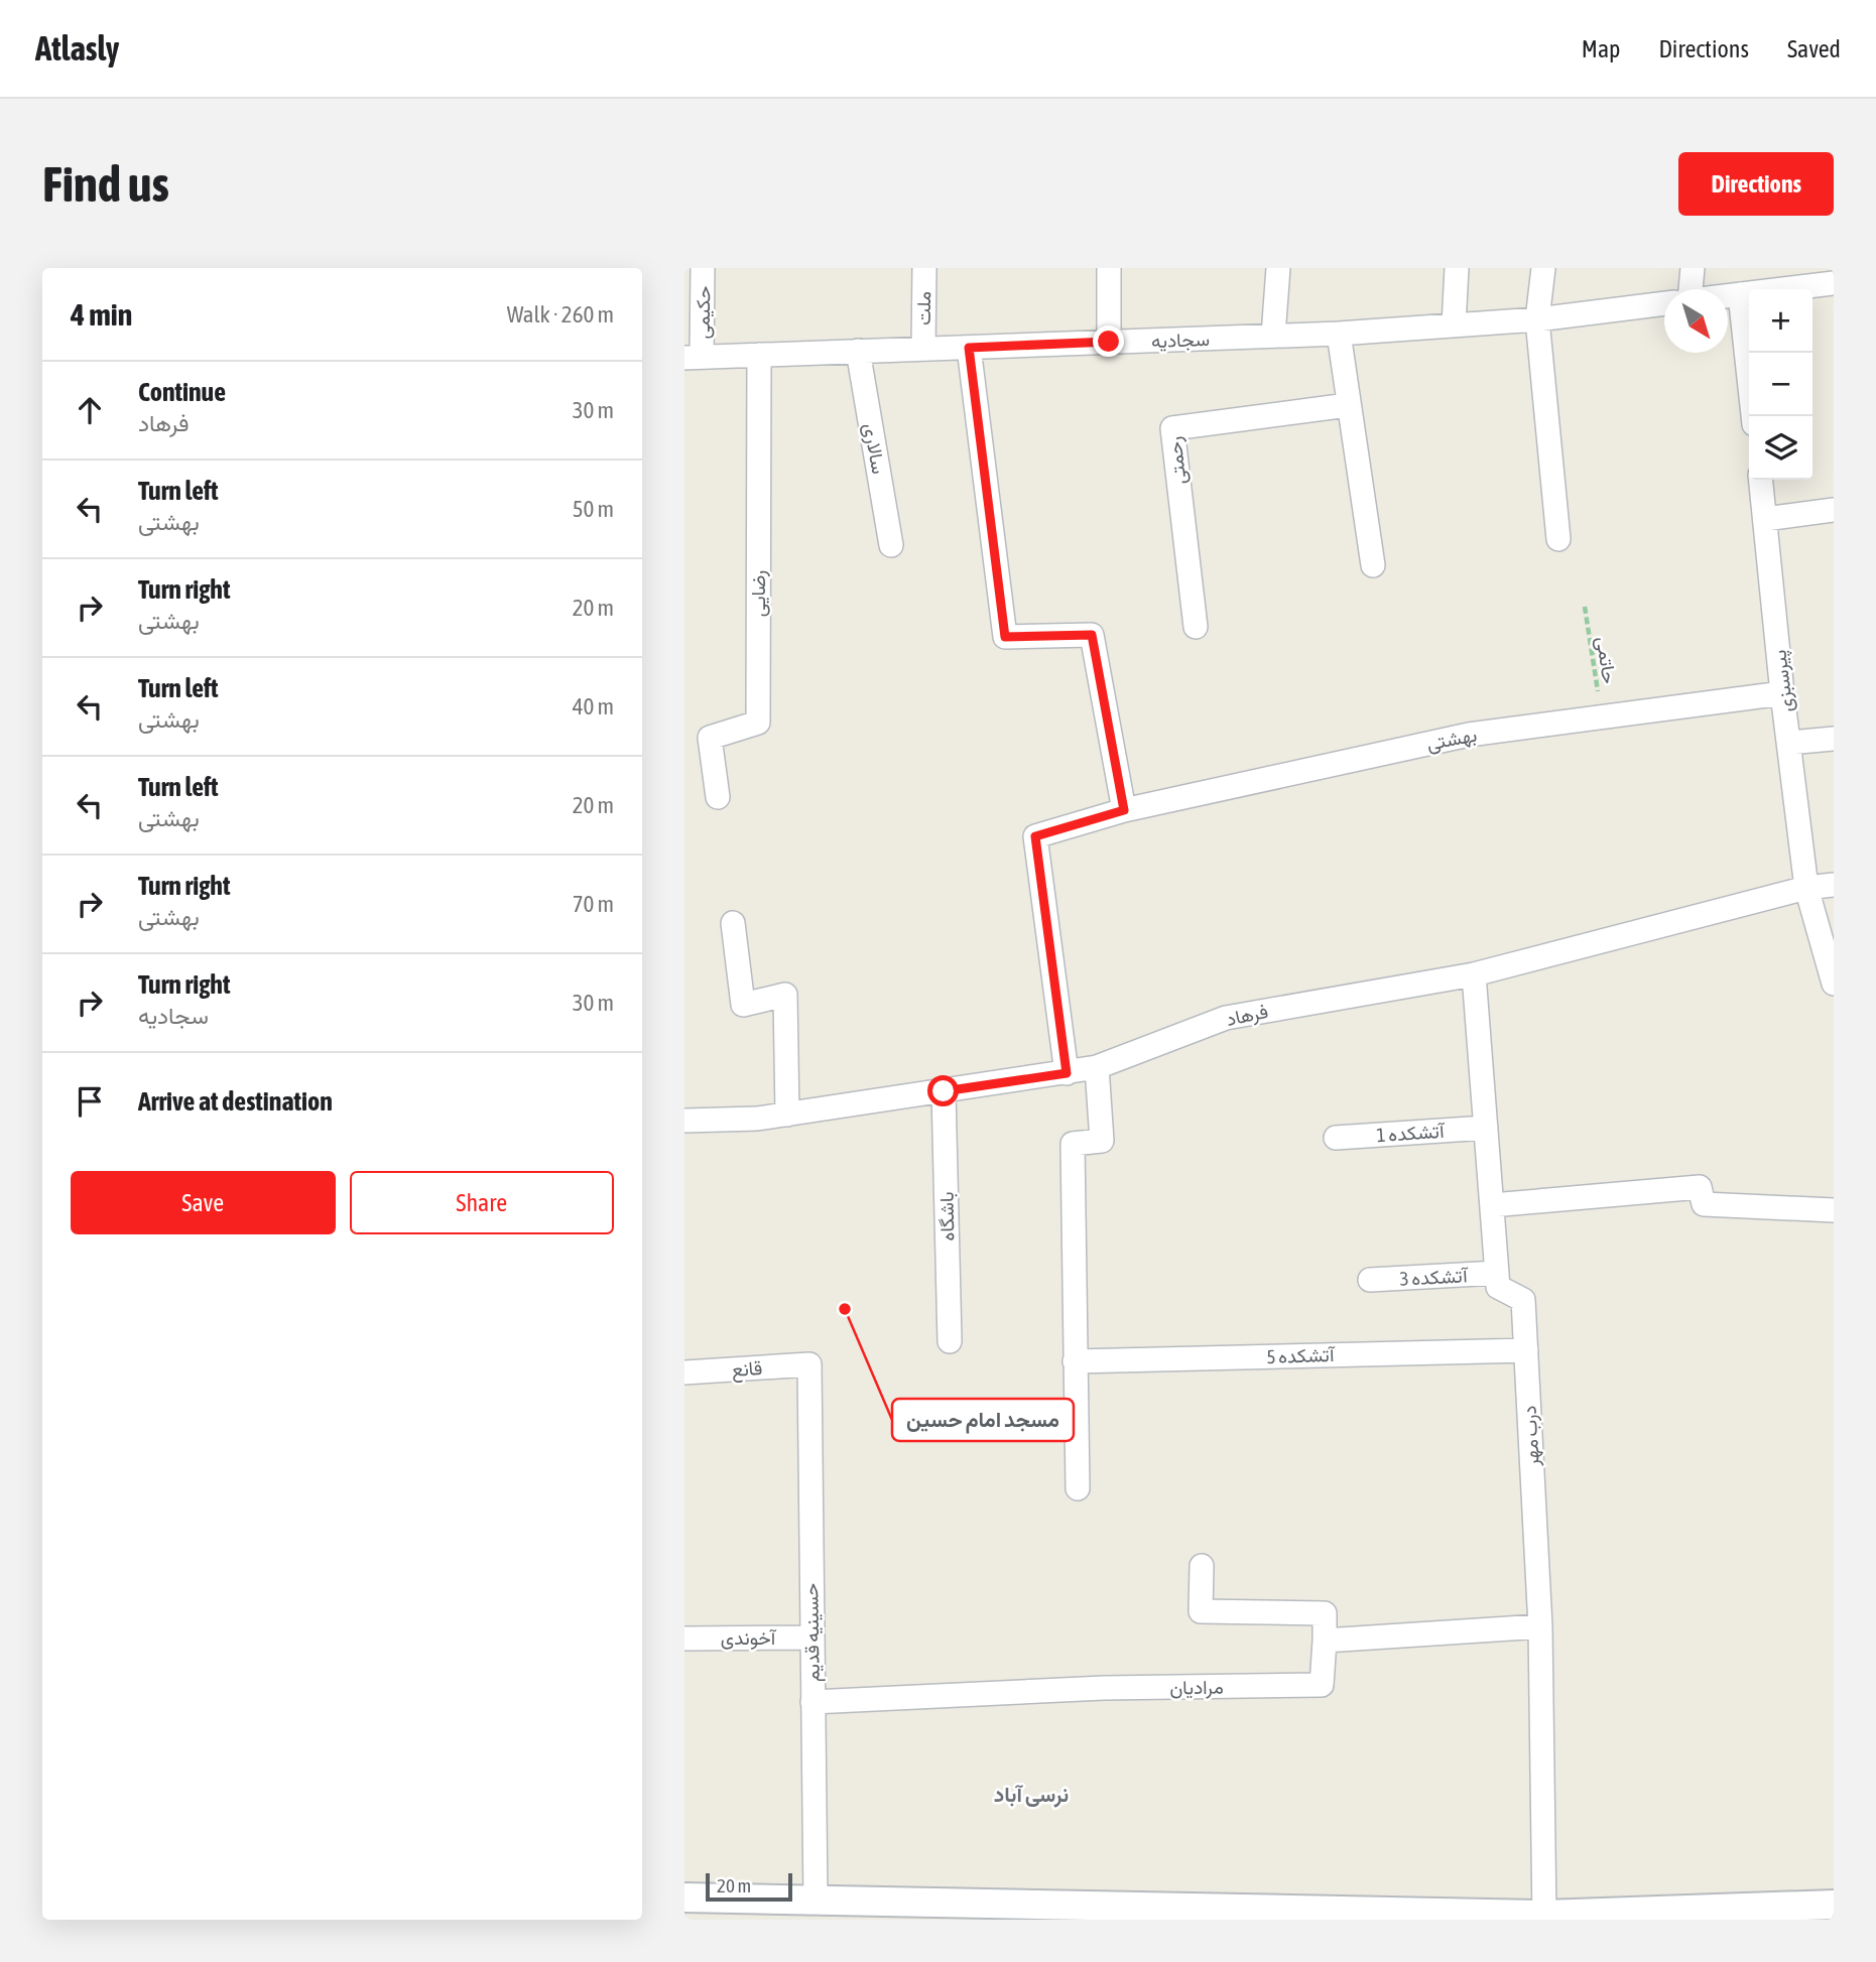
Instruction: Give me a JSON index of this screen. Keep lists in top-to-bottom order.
{
  "streets": {
    "street": [
      "ملت",
      "حکیمی",
      "سجادیه",
      "سالاری",
      "رحمتی",
      "رضایی",
      "پیرسبزی",
      "بهشتی",
      "فرهاد",
      "آتشکده 1",
      "باشگاه",
      "آتشکده 3",
      "آتشکده 5",
      "قانع",
      "درب مهر",
      "حسینیه قدیم",
      "آخوندی",
      "مرادیان"
    ],
    "path": ["حاتمی"]
  },
  "crossings": [
    ["ملت", "سجادیه"],
    ["حکیمی", "سجادیه"],
    ["سجادیه", "سالاری"],
    ["سجادیه", "رضایی"],
    ["حاتمی", "بهشتی"],
    ["پیرسبزی", "بهشتی"],
    ["پیرسبزی", "فرهاد"],
    ["بهشتی", "فرهاد"],
    ["فرهاد", "باشگاه"],
    ["آتشکده 3", "درب مهر"],
    ["آتشکده 5", "درب مهر"],
    ["قانع", "حسینیه قدیم"],
    ["حسینیه قدیم", "آخوندی"],
    ["حسینیه قدیم", "مرادیان"]
  ],
  "districts": ["نرسی آباد"],
  "places": ["مسجد امام حسین"],
  "scale_bar": "20 m",
  "north": "bottom right",
  "page": {
    "header": "Atlasly",
    "nav": ["Map", "Directions", "Saved"],
    "buttons": [
      "Directions",
      ["Save", "Share"]
    ],
    "title": "Find us",
    "heading": ["4 min", "Walk · 260 m"],
    "map_buttons": ["+", "−"],
    "list": [
      ["Continue", "فرهاد", "30 m"],
      ["Turn left", "بهشتی", "50 m"],
      ["Turn right", "بهشتی", "20 m"],
      ["Turn left", "بهشتی", "40 m"],
      ["Turn left", "بهشتی", "20 m"],
      ["Turn right", "بهشتی", "70 m"],
      ["Turn right", "سجادیه", "30 m"],
      "Arrive at destination"
    ],
    "scale": "20 m"
  }
}
